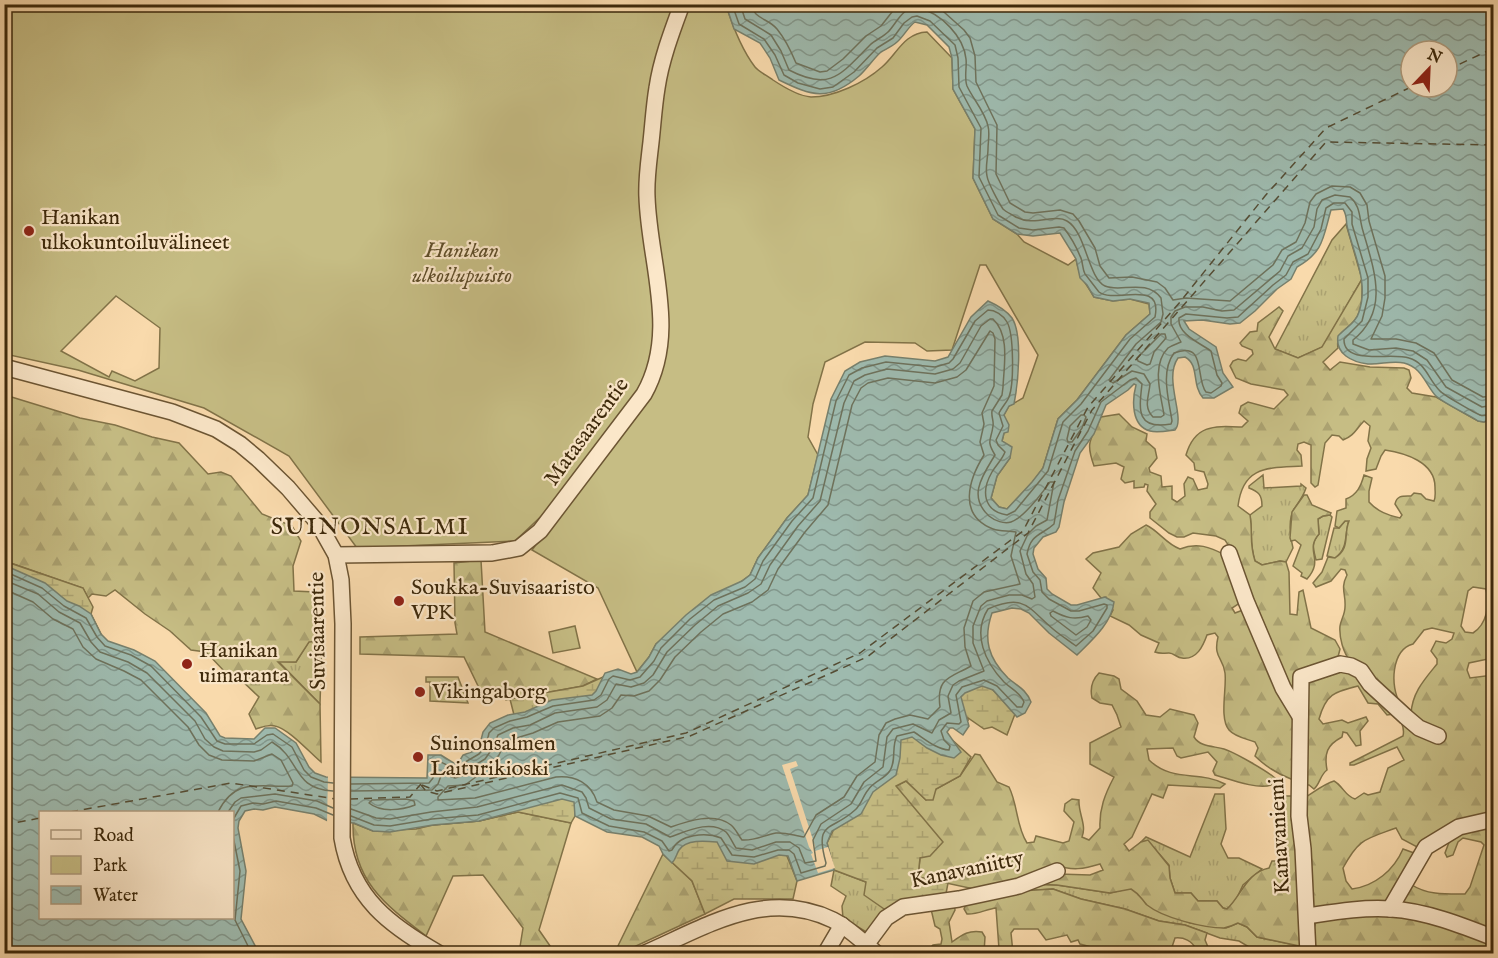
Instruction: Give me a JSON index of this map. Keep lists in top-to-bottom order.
{
  "streets": {
    "street": [
      "Matasaarentie",
      "Suvisaarentie",
      "Kanavaniemi",
      "Kanavaniitty"
    ]
  },
  "crossings": [
    ["Matasaarentie", "Suvisaarentie"]
  ],
  "districts": ["SUINONSALMI"],
  "parks": ["Hanikan ulkoilupuisto"],
  "places": [
    "Hanikan ulkokuntoiluvälineet",
    "Soukka-Suvisaaristo VPK",
    "Hanikan uimaranta",
    "Vikingaborg",
    "Suinonsalmen Laiturikioski"
  ],
  "legend": ["Road", "Park", "Water"],
  "north": "top right"
}
